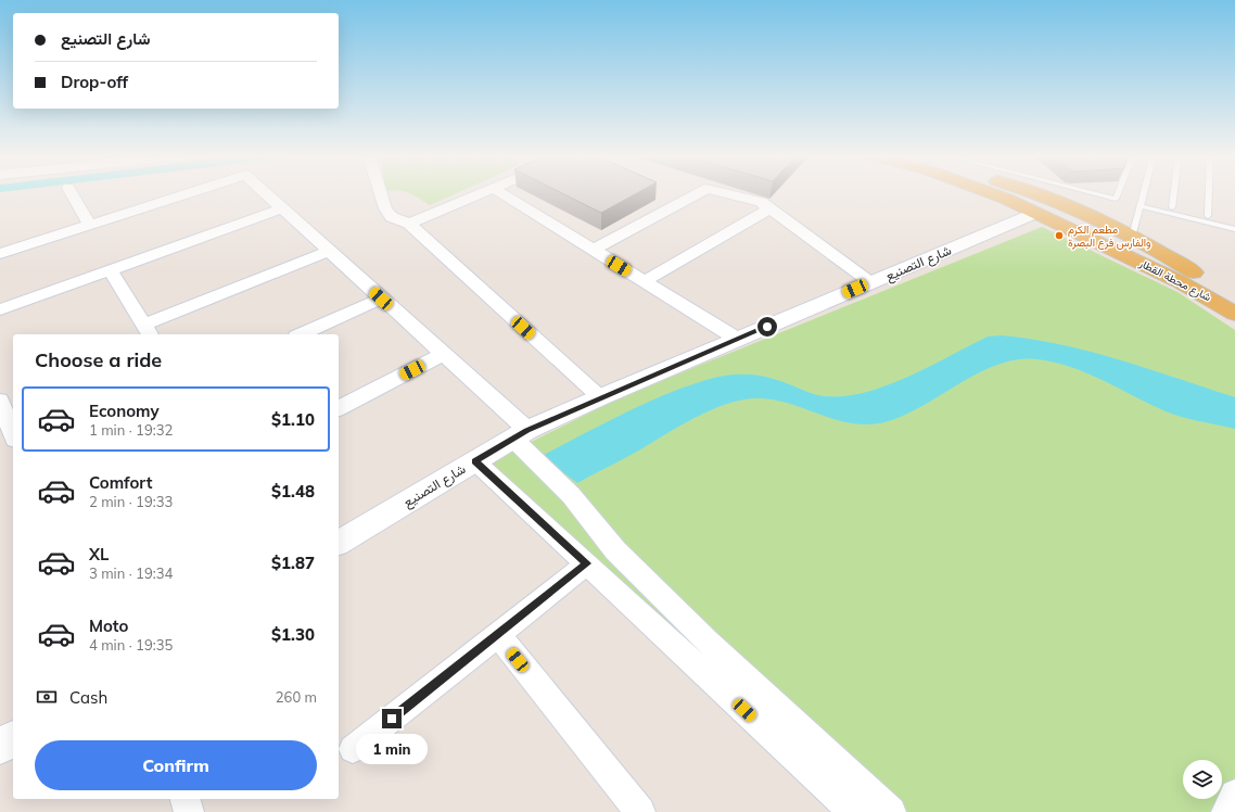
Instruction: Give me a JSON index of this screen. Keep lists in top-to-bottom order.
{
  "streets": {
    "main road": ["شارع محطة القطار"],
    "street": ["شارع التصنيع"]
  },
  "crossings": [
    ["شارع التصنيع", "شارع محطة القطار"]
  ],
  "places": ["مطعم الكرم والفارس فرع البصرة"],
  "page": {
    "banner": ["شارع التصنيع", "Drop-off"],
    "heading": "Choose a ride",
    "list": [
      {
        "name": "Economy",
        "note": "1 min · 19:32",
        "value": "$1.10"
      },
      {
        "name": "Comfort",
        "note": "2 min · 19:33",
        "value": "$1.48"
      },
      {
        "name": "XL",
        "note": "3 min · 19:34",
        "value": "$1.87"
      },
      {
        "name": "Moto",
        "note": "4 min · 19:35",
        "value": "$1.30"
      }
    ],
    "pay": ["Cash", "260 m"],
    "buttons": "Confirm",
    "bubble": "1 min"
  }
}
